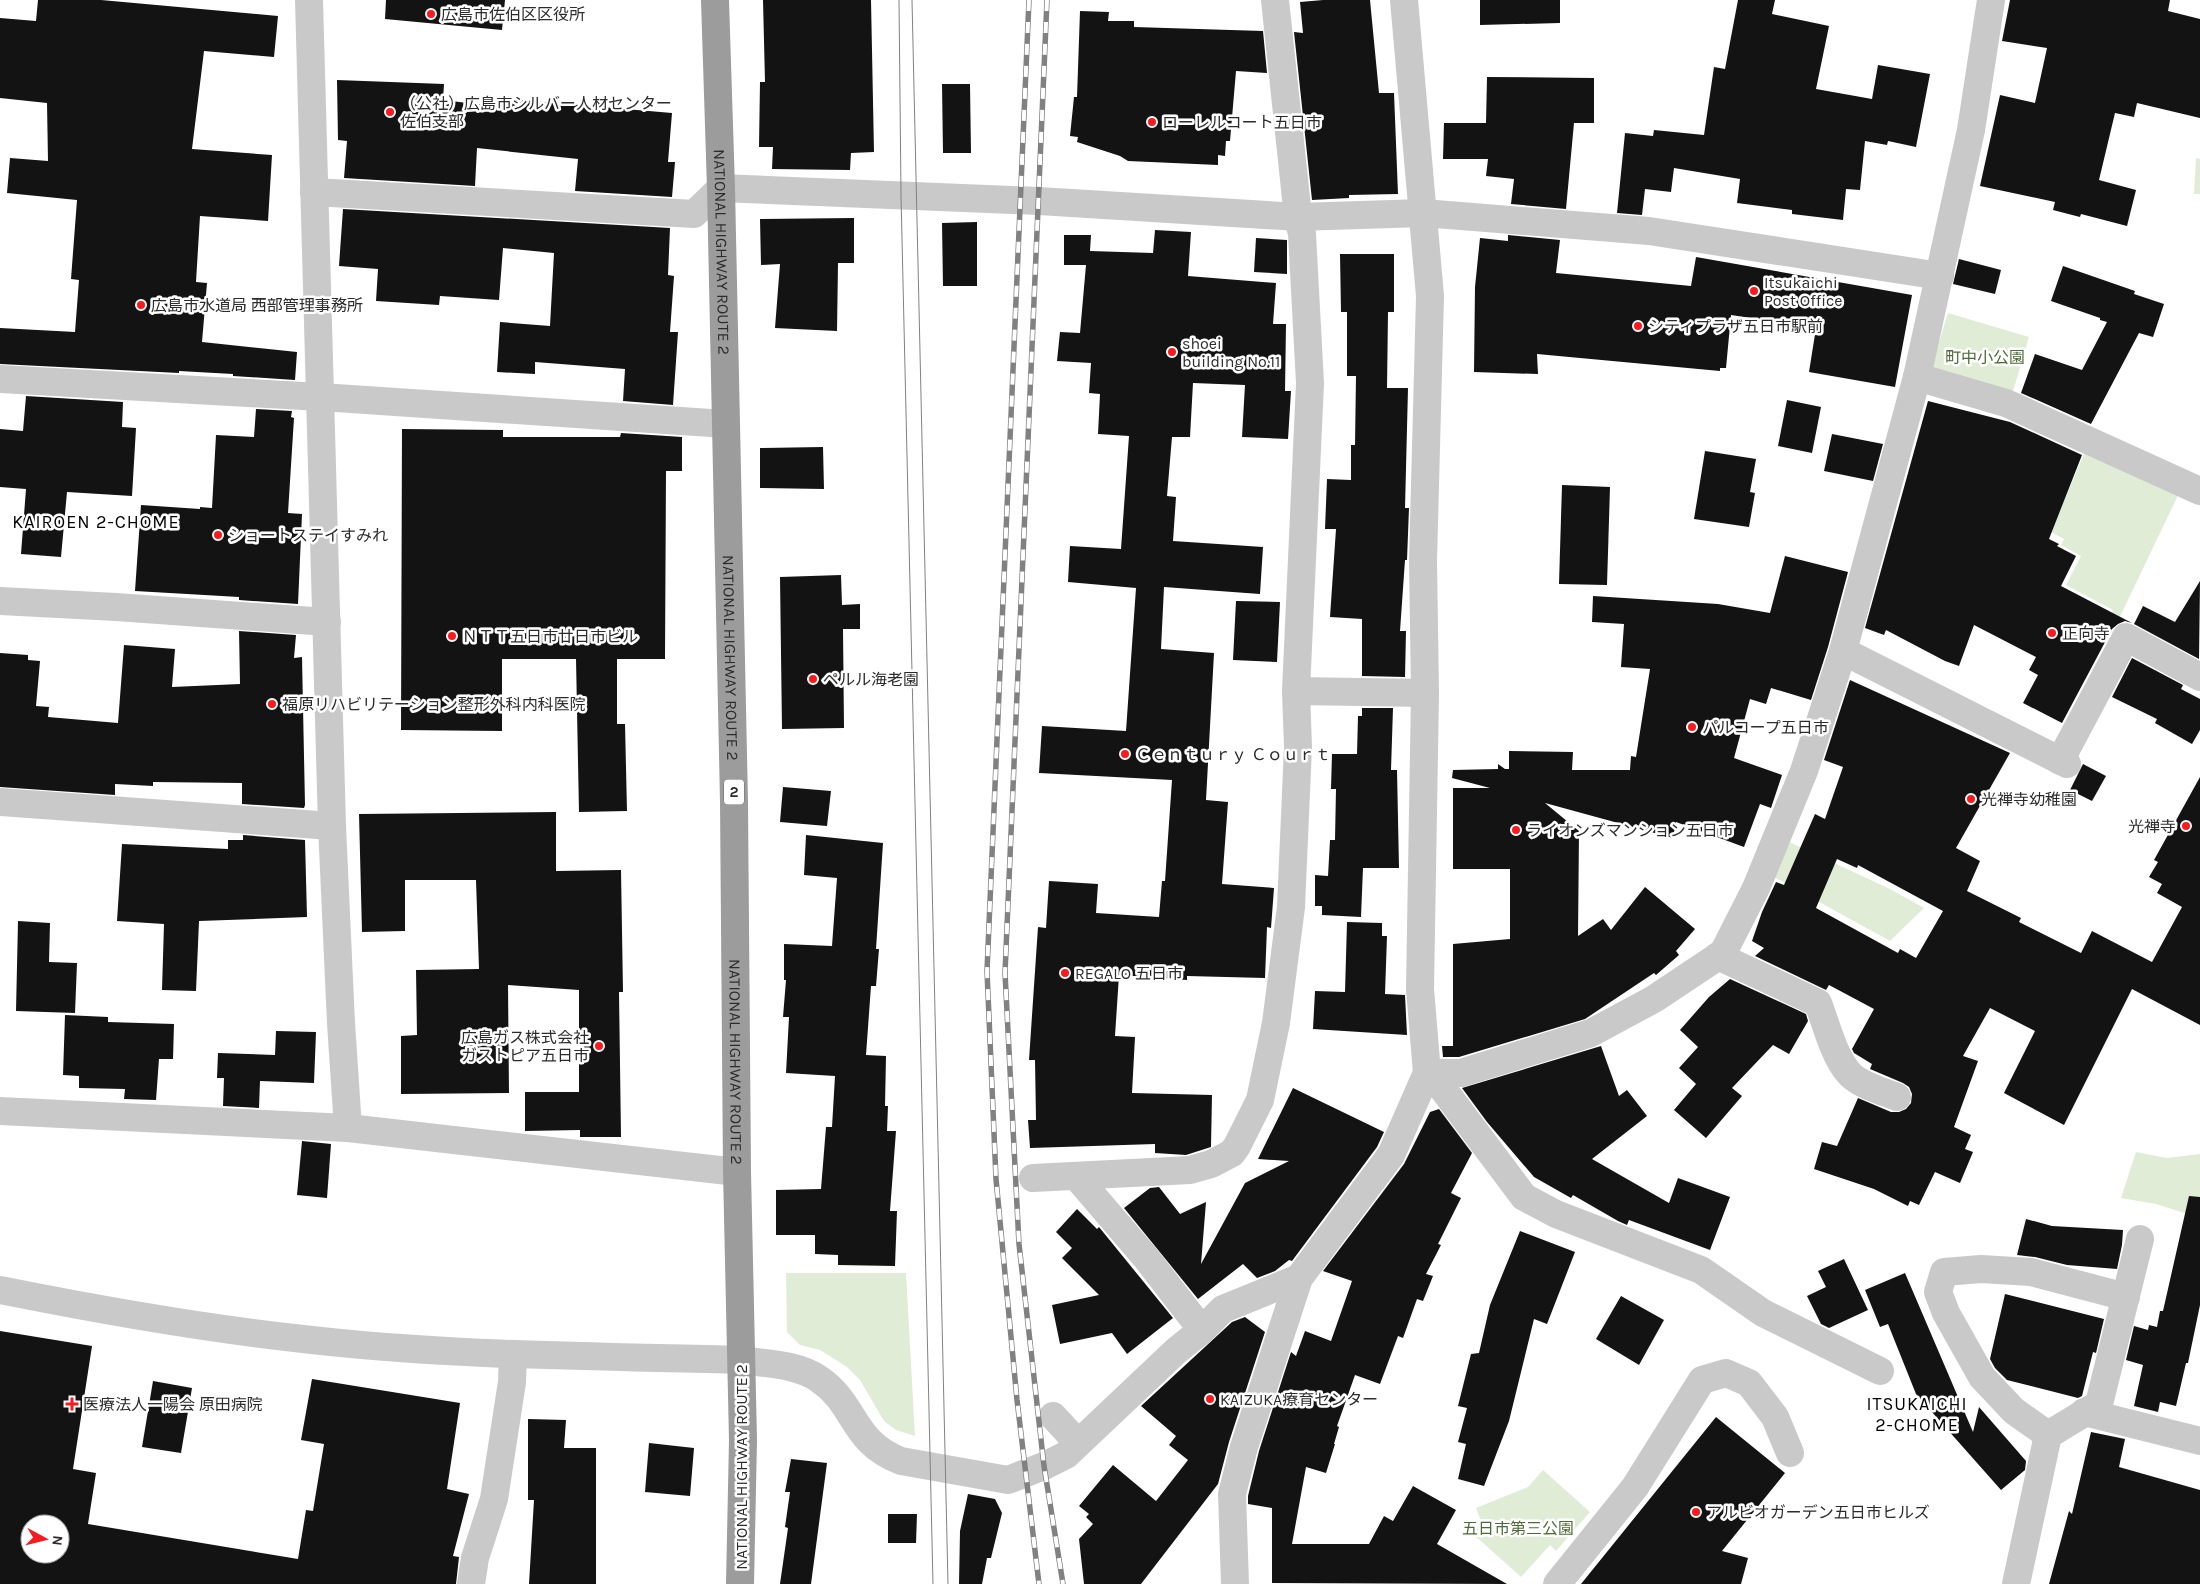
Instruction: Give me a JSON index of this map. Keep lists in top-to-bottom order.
{
  "streets": {
    "highway": ["NATIONAL HIGHWAY ROUTE 2", "2"]
  },
  "districts": ["KAIROEN 2-CHOME", "ITSUKAICHI 2-CHOME"],
  "parks": ["町中小公園", "五日市第三公園"],
  "places": {
    "other": [
      "広島市佐伯区区役所",
      "（公社）広島市シルバー人材センター 佐伯支部",
      "ローレルコート五日市",
      "Itsukaichi Post Office",
      "広島市水道局 西部管理事務所",
      "シティプラザ五日市駅前",
      "shoei building No.11",
      "ショートステイすみれ",
      "正向寺",
      "ＮＴＴ五日市廿日市ビル",
      "ペルル海老園",
      "福原リハビリテーション整形外科内科医院",
      "パルコープ五日市",
      "Ｃｅｎｔｕｒｙ Ｃｏｕｒｔ",
      "光禅寺幼稚園",
      "光禅寺",
      "ライオンズマンション五日市",
      "REGALO 五日市",
      "広島ガス株式会社 ガストピア五日市",
      "KAIZUKA療育センター",
      "アルビオガーデン五日市ヒルズ"
    ],
    "health": ["医療法人一陽会 原田病院"]
  },
  "north": "right"
}
